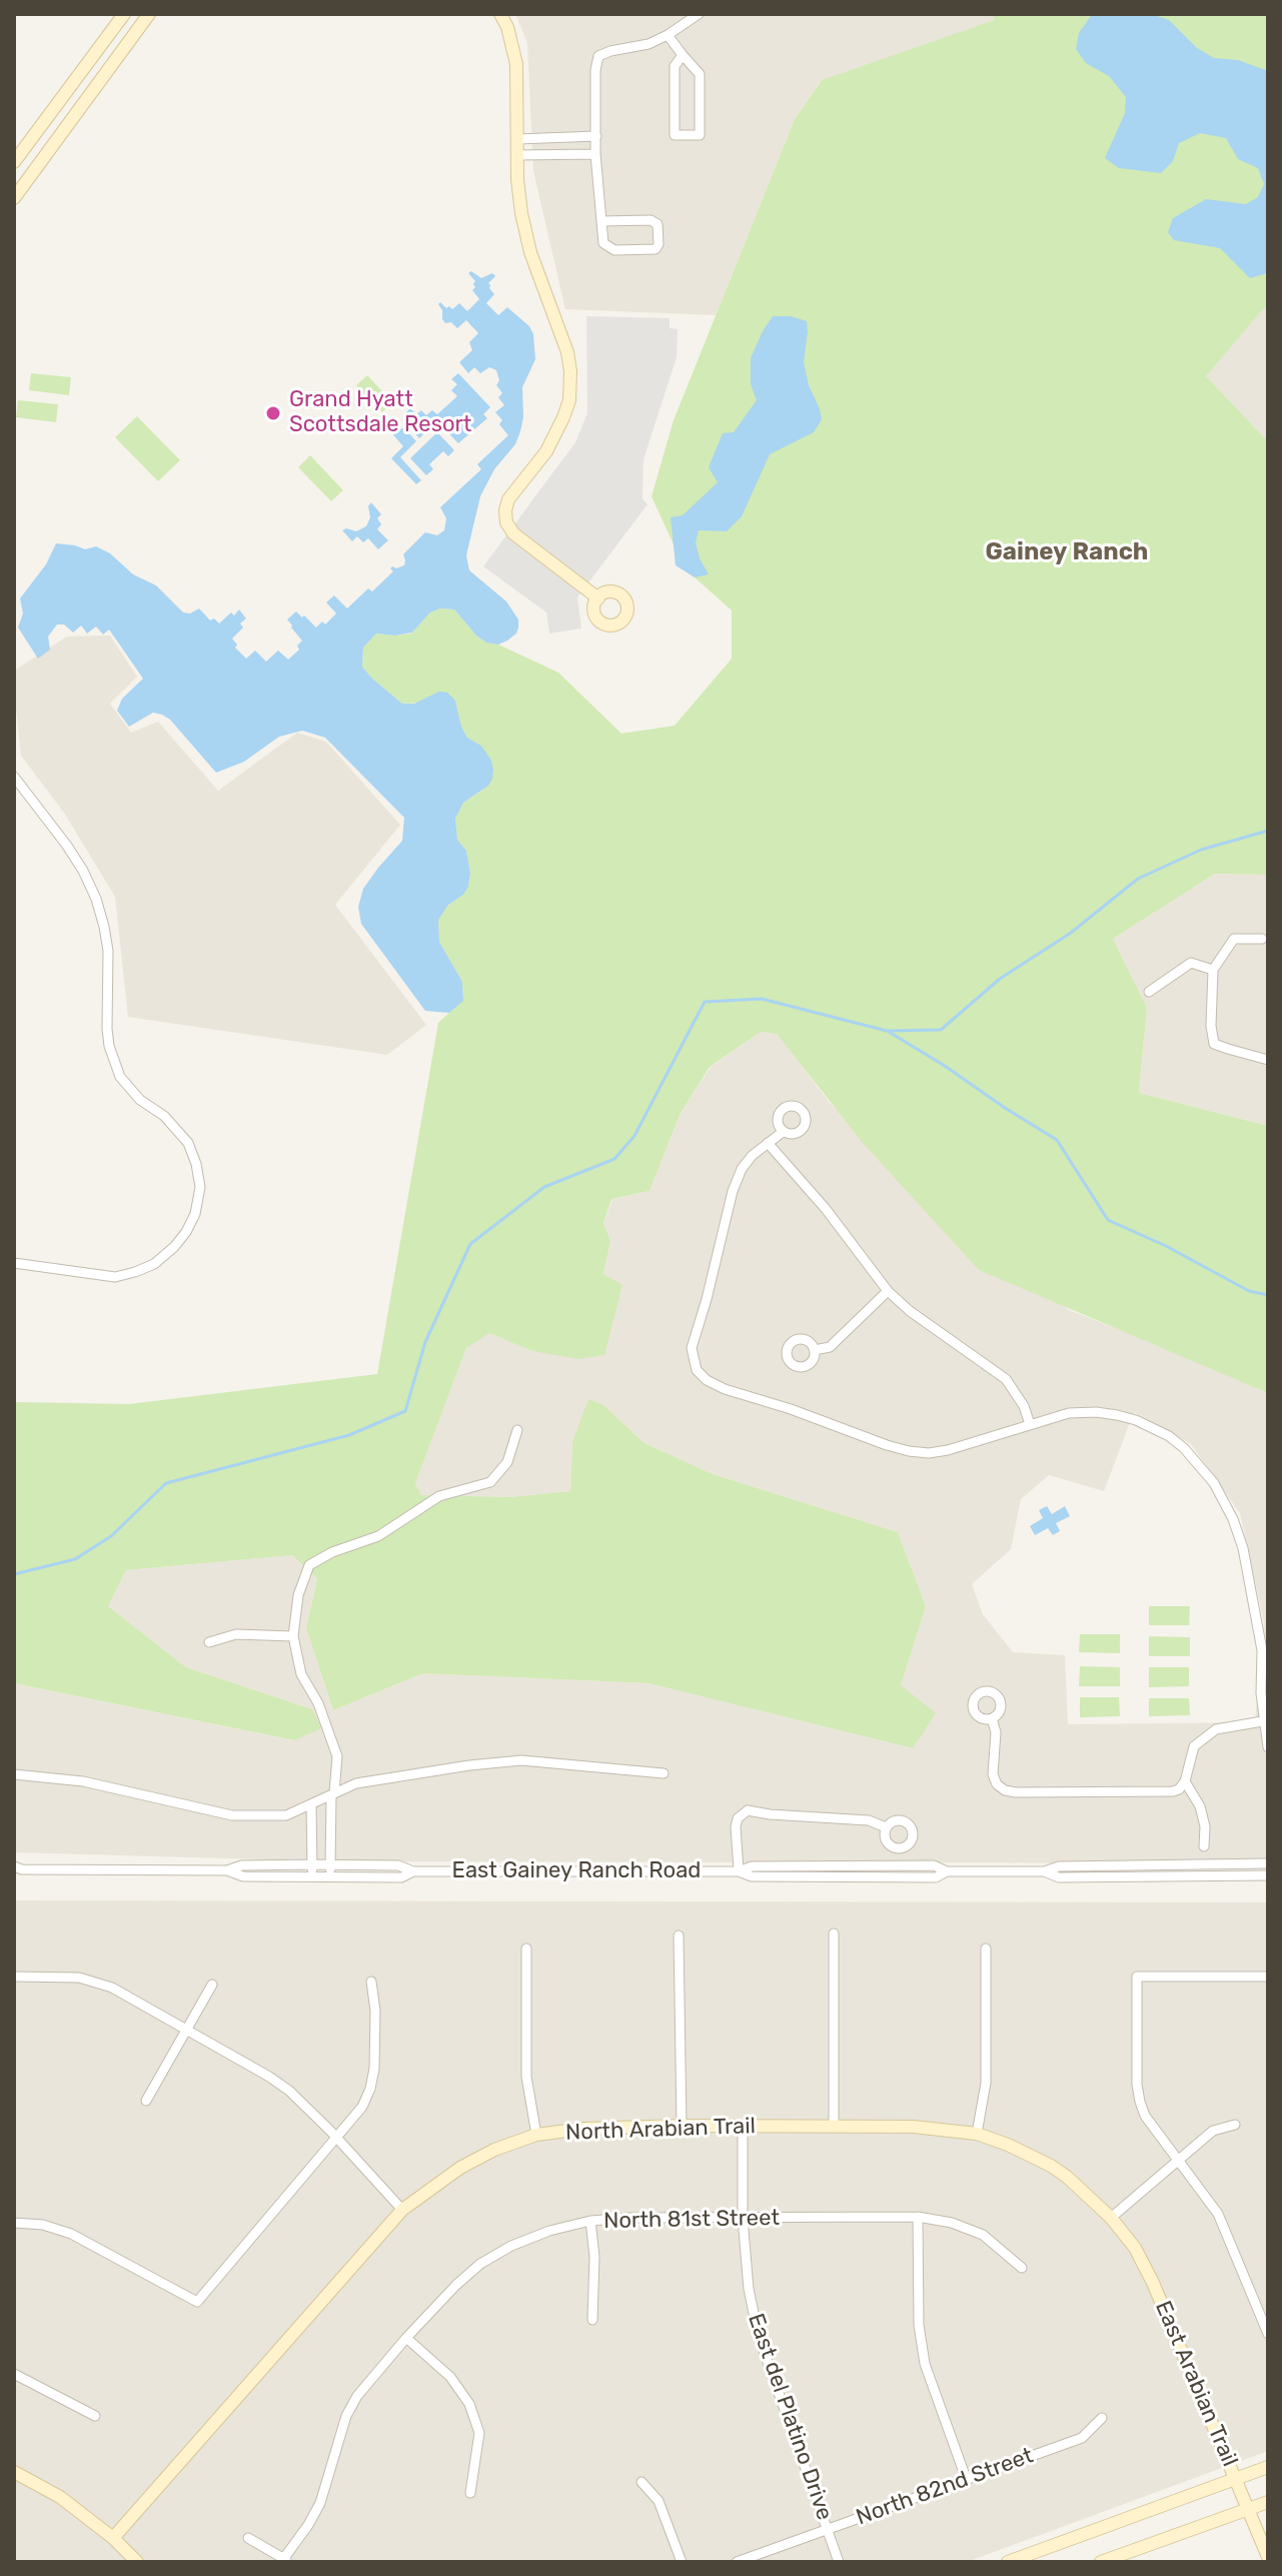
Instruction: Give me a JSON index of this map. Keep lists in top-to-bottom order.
{
  "streets": {
    "street": [
      "East Gainey Ranch Road",
      "North Arabian Trail",
      "North 81st Street",
      "East Arabian Trail",
      "East del Platino Drive",
      "North 82nd Street"
    ]
  },
  "crossings": [
    ["North Arabian Trail", "East Arabian Trail"],
    ["North Arabian Trail", "East del Platino Drive"],
    ["North 81st Street", "East del Platino Drive"],
    ["East del Platino Drive", "North 82nd Street"]
  ],
  "districts": ["Gainey Ranch"],
  "places": ["Grand Hyatt Scottsdale Resort"]
}
